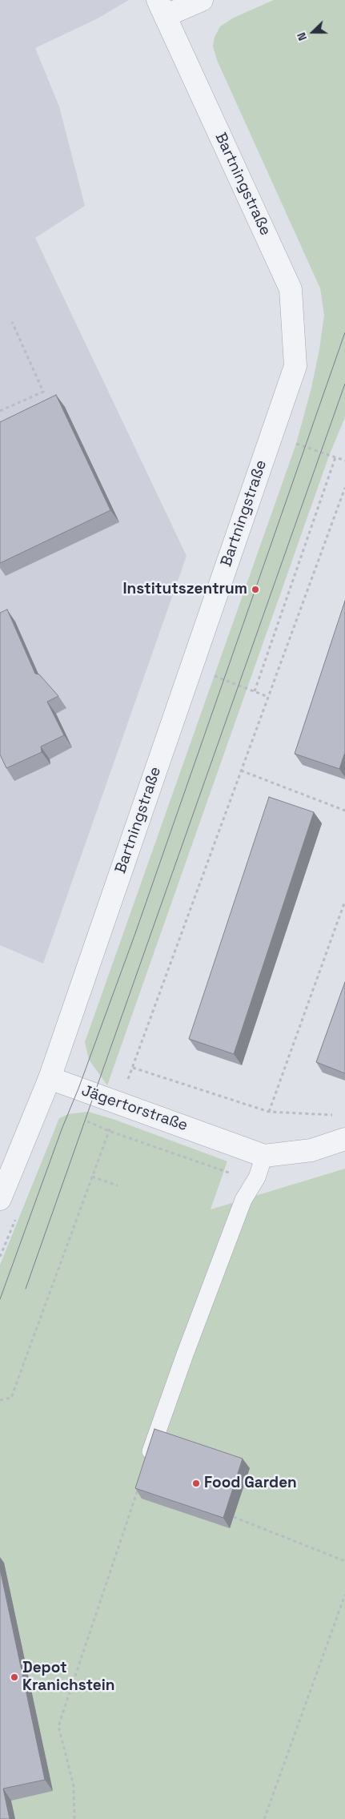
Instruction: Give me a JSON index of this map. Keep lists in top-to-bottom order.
{
  "streets": {
    "street": ["Bartningstraße", "Jägertorstraße"]
  },
  "crossings": [
    ["Bartningstraße", "Jägertorstraße"]
  ],
  "places": ["Institutszentrum", "Food Garden", "Depot Kranichstein"],
  "north": "left"
}
